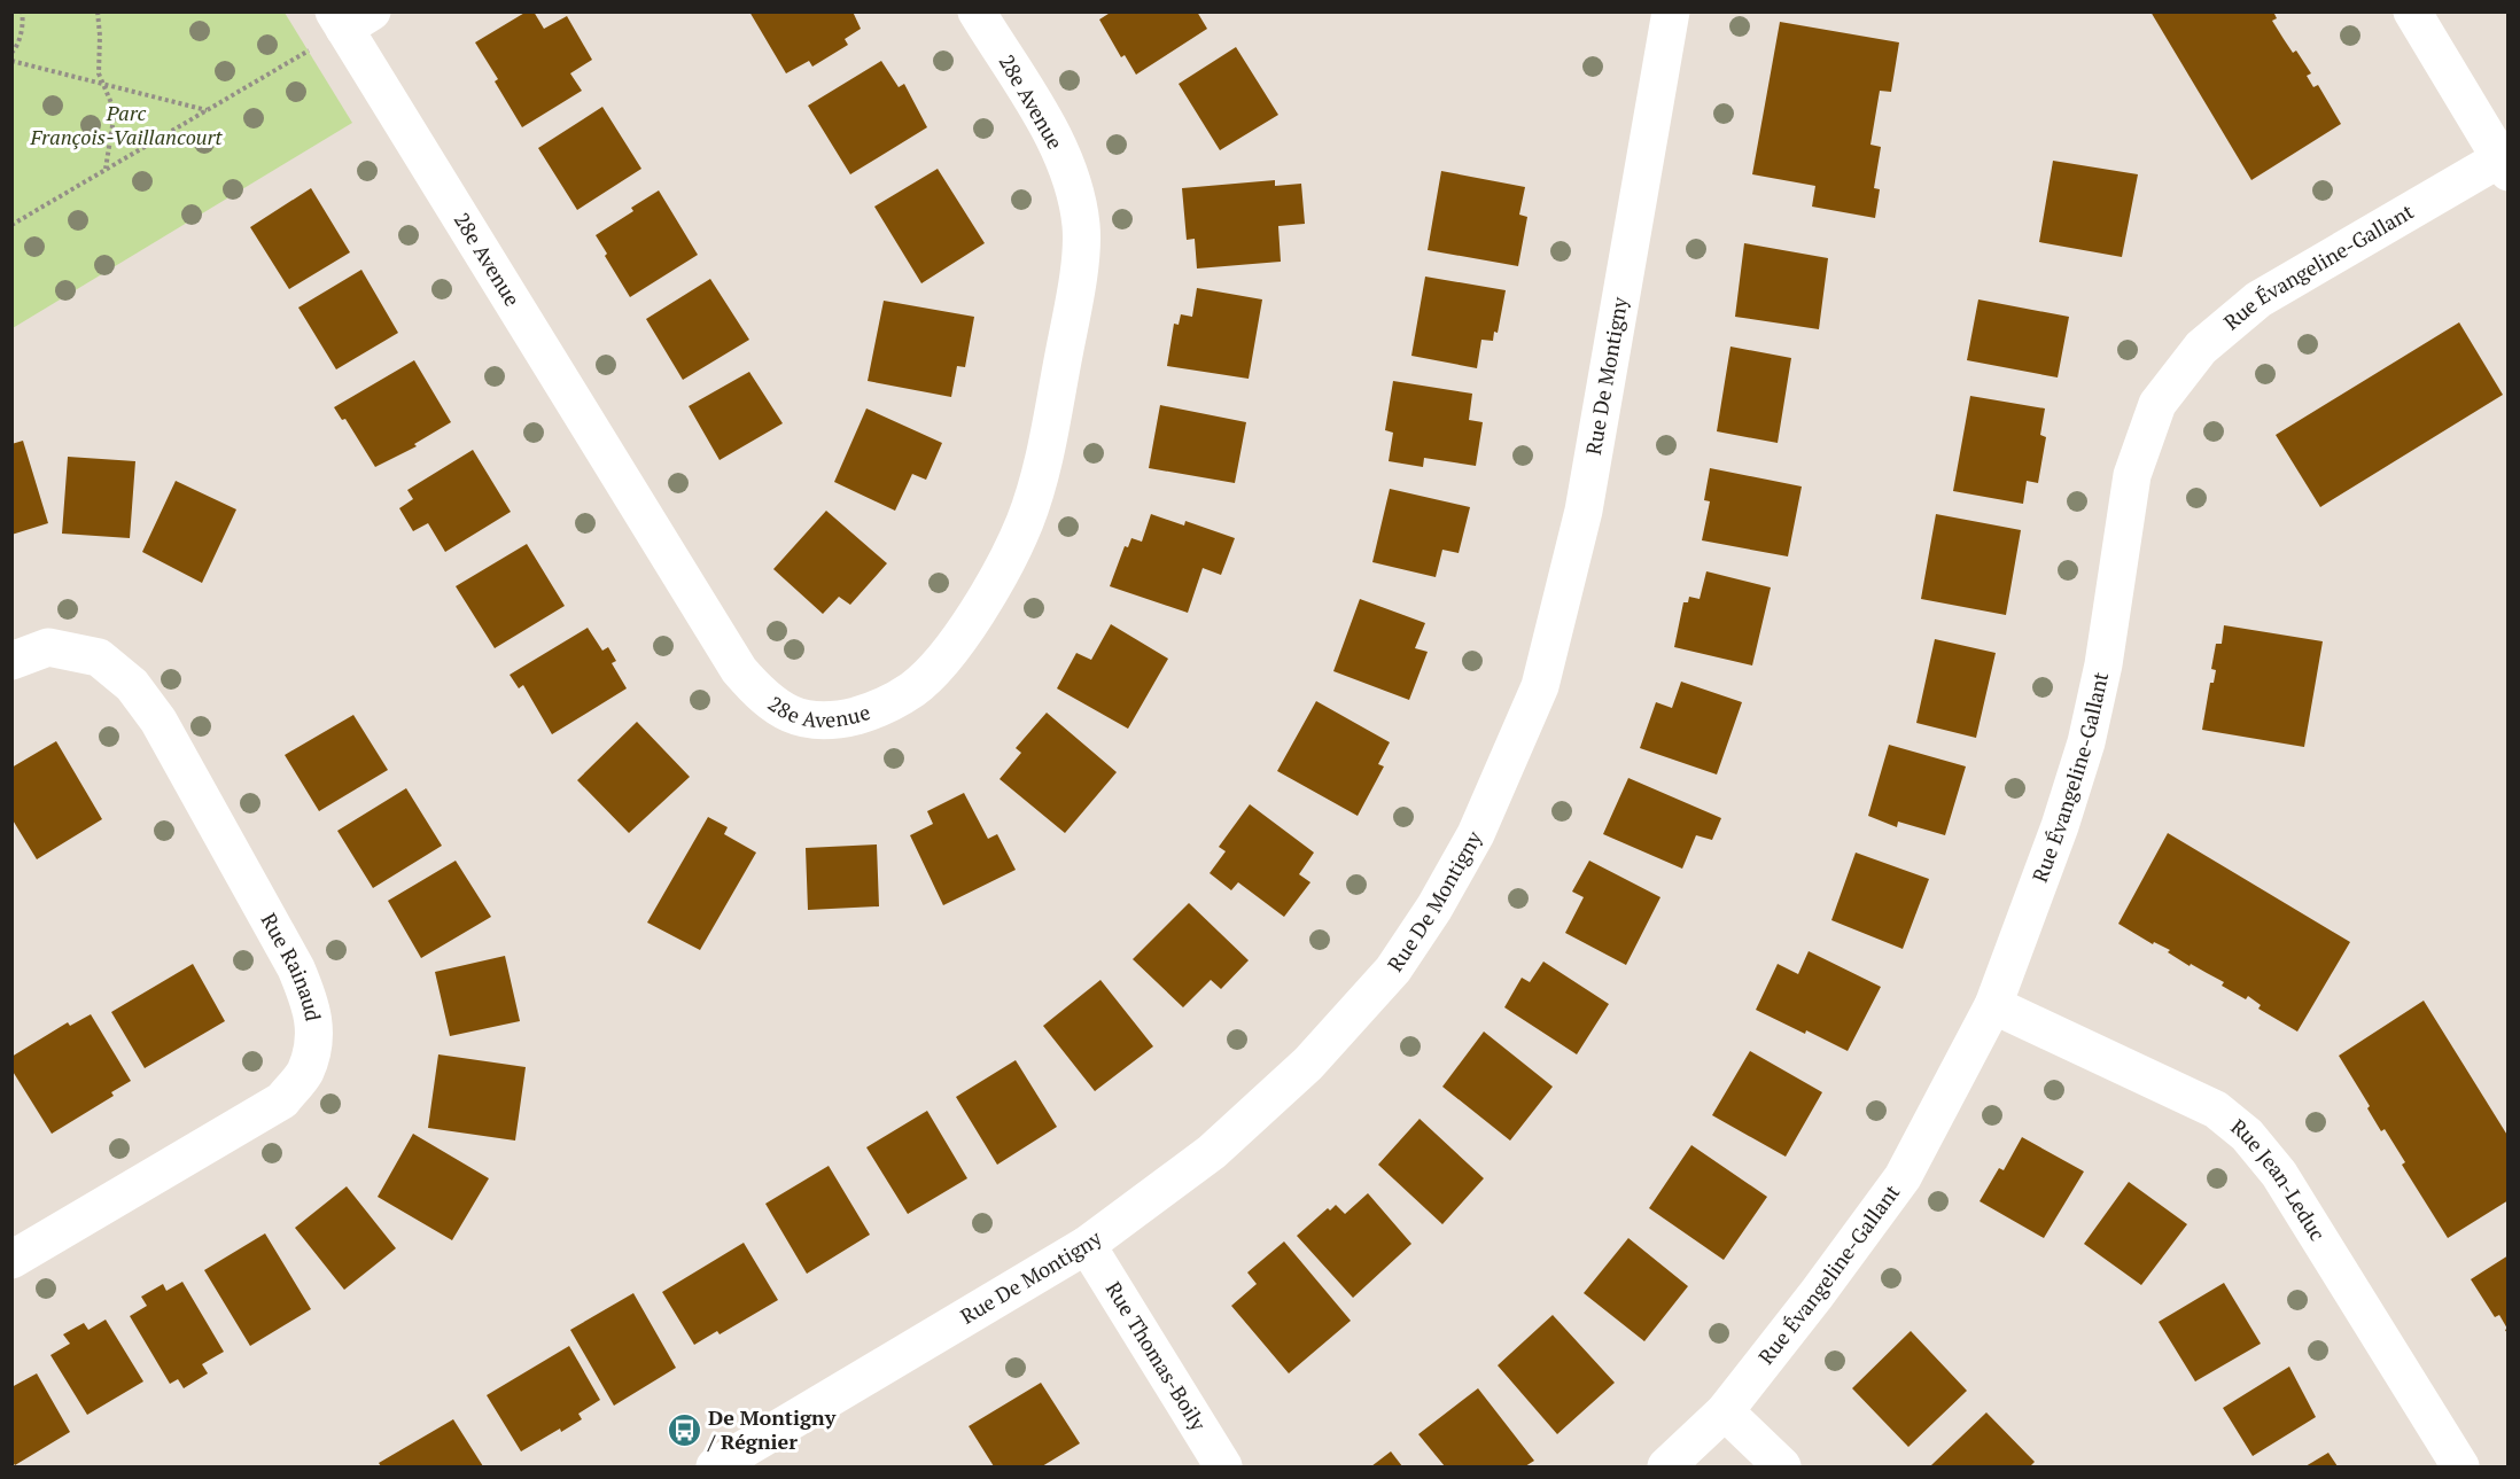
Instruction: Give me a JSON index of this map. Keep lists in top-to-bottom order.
{
  "streets": {
    "street": [
      "28e Avenue",
      "Rue Évangeline-Gallant",
      "Rue De Montigny",
      "Rue Rainaud",
      "Rue Jean-Leduc",
      "Rue Thomas-Boily"
    ]
  },
  "crossings": [
    ["Rue Évangeline-Gallant", "Rue Jean-Leduc"],
    ["Rue De Montigny", "Rue Thomas-Boily"]
  ],
  "parks": ["Parc François-Vaillancourt"],
  "places": {
    "bus stop": ["De Montigny / Régnier"]
  }
}
